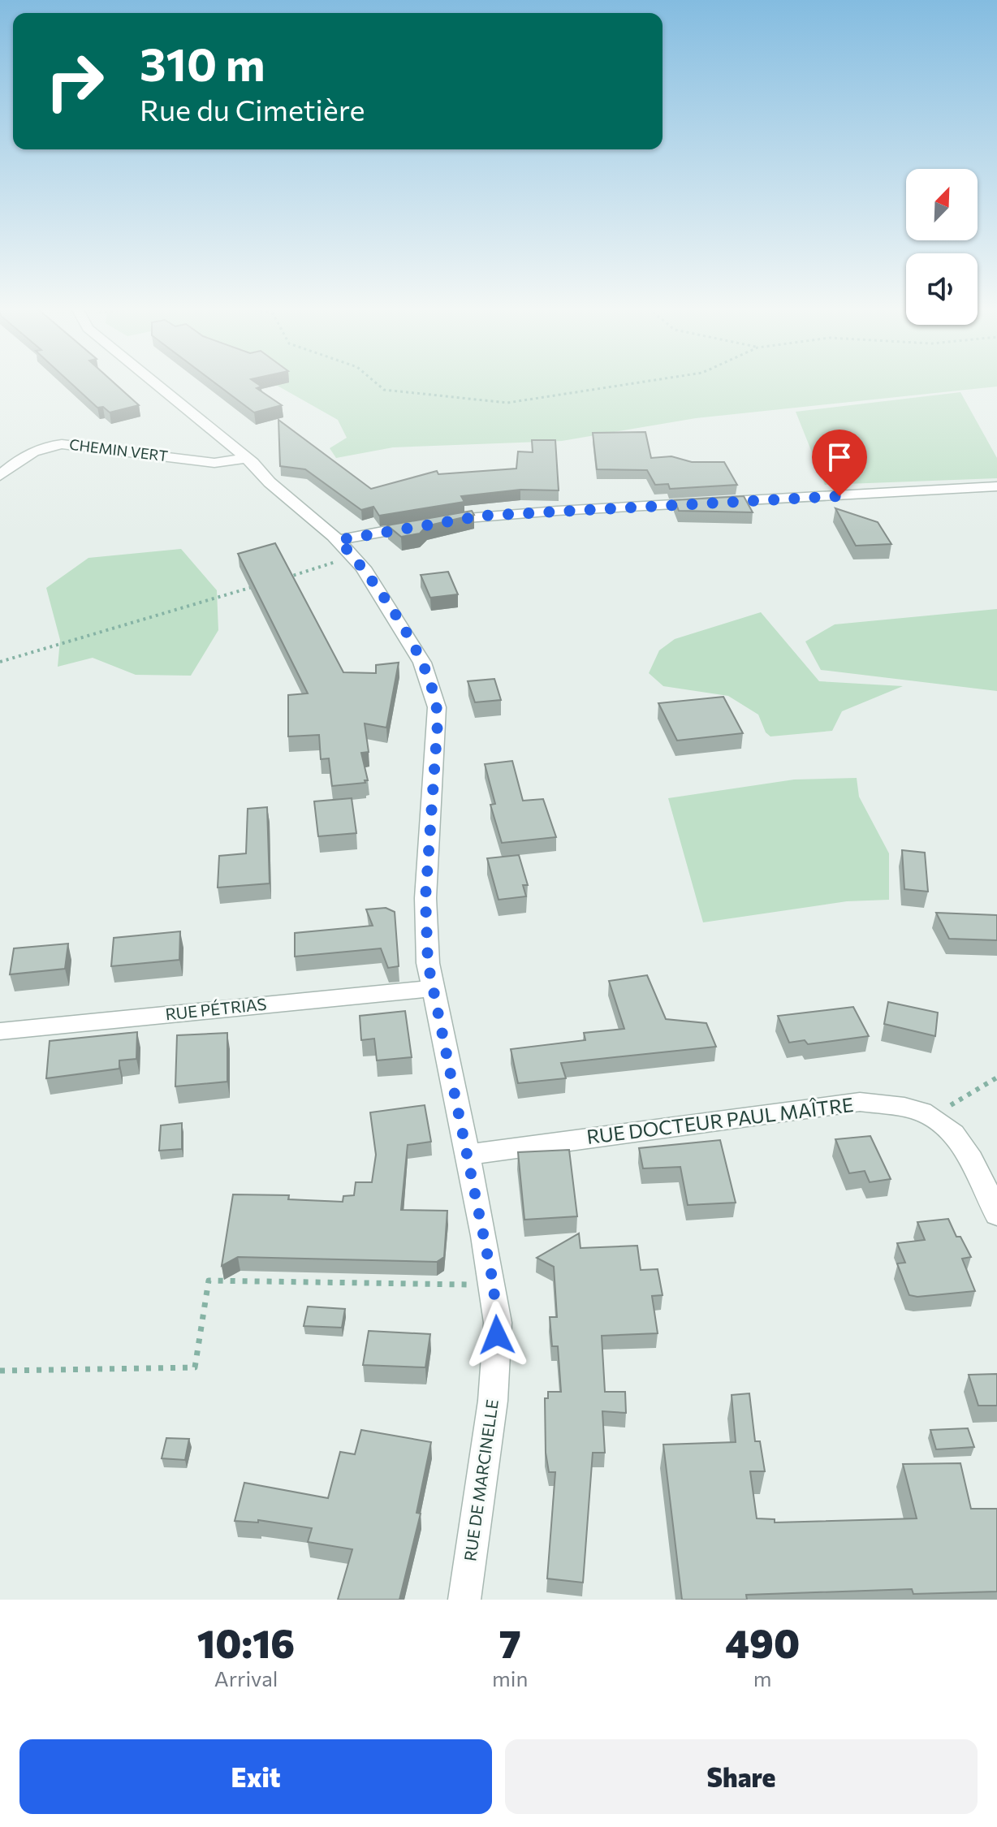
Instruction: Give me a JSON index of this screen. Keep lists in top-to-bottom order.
{
  "streets": {
    "street": [
      "CHEMIN VERT",
      "RUE PÉTRIAS",
      "RUE DOCTEUR PAUL MAÎTRE",
      "RUE DE MARCINELLE"
    ]
  },
  "crossings": [
    ["CHEMIN VERT", "RUE DE MARCINELLE"],
    ["RUE PÉTRIAS", "RUE DE MARCINELLE"],
    ["RUE DOCTEUR PAUL MAÎTRE", "RUE DE MARCINELLE"]
  ],
  "north": "top right",
  "page": {
    "turn": ["310 m", "Rue du Cimetière"],
    "eta": [
      "10:16",
      "Arrival",
      "7",
      "min",
      "490",
      "m"
    ],
    "buttons": ["Exit", "Share"]
  }
}
